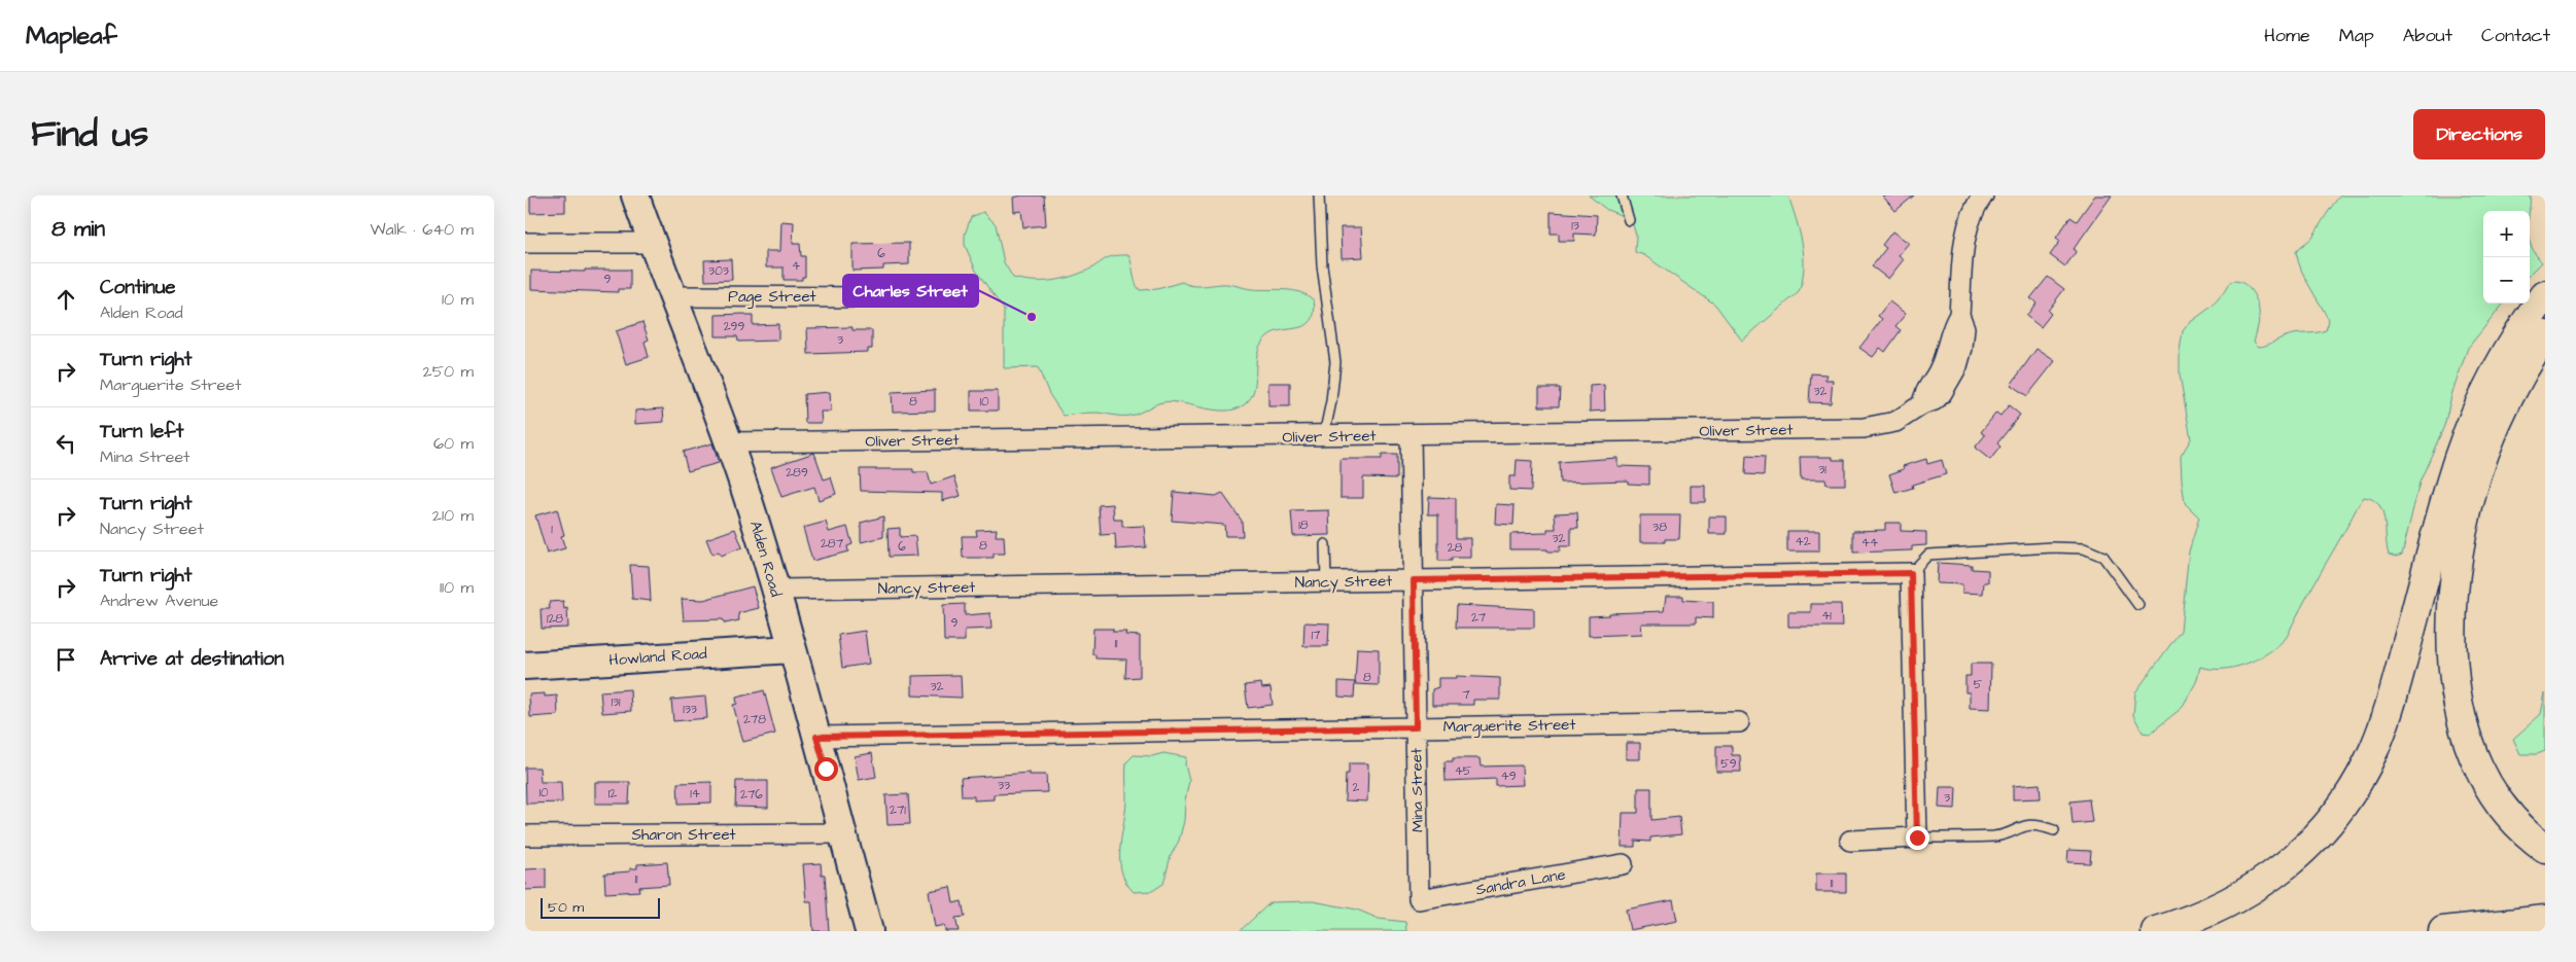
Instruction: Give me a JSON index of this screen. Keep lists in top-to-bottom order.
{
  "streets": {
    "main road": ["Alden Road", "Howland Road"],
    "street": [
      "Page Street",
      "Oliver Street",
      "Nancy Street",
      "Marguerite Street",
      "Mina Street",
      "Sharon Street",
      "Sandra Lane"
    ]
  },
  "crossings": [
    ["Page Street", "Alden Road"],
    ["Oliver Street", "Alden Road"],
    ["Oliver Street", "Mina Street"],
    ["Alden Road", "Nancy Street"],
    ["Alden Road", "Howland Road"],
    ["Alden Road", "Marguerite Street"],
    ["Alden Road", "Sharon Street"],
    ["Nancy Street", "Mina Street"],
    ["Marguerite Street", "Mina Street"],
    ["Mina Street", "Sandra Lane"]
  ],
  "places": ["Charles Street"],
  "house_numbers": [
    "13",
    "6",
    "4",
    "303",
    "9",
    "299",
    "3",
    "32",
    "8",
    "10",
    "31",
    "289",
    "18",
    "38",
    "1",
    "32",
    "42",
    "44",
    "287",
    "8",
    "6",
    "28",
    "41",
    "27",
    "128",
    "9",
    "17",
    "11",
    "8",
    "5",
    "32",
    "7",
    "131",
    "133",
    "278",
    "59",
    "45",
    "49",
    "33",
    "2",
    "10",
    "12",
    "14",
    "276",
    "3",
    "271",
    "11",
    "11"
  ],
  "scale_bar": "50 m",
  "page": {
    "header": "Mapleaf",
    "nav": [
      "Home",
      "Map",
      "About",
      "Contact"
    ],
    "title": "Find us",
    "buttons": "Directions",
    "heading": ["8 min", "Walk · 640 m"],
    "map_buttons": ["+", "−"],
    "list": [
      ["Continue", "Alden Road", "10 m"],
      ["Turn right", "Marguerite Street", "250 m"],
      ["Turn left", "Mina Street", "60 m"],
      ["Turn right", "Nancy Street", "210 m"],
      ["Turn right", "Andrew Avenue", "110 m"],
      "Arrive at destination"
    ],
    "scale": "50 m"
  }
}
